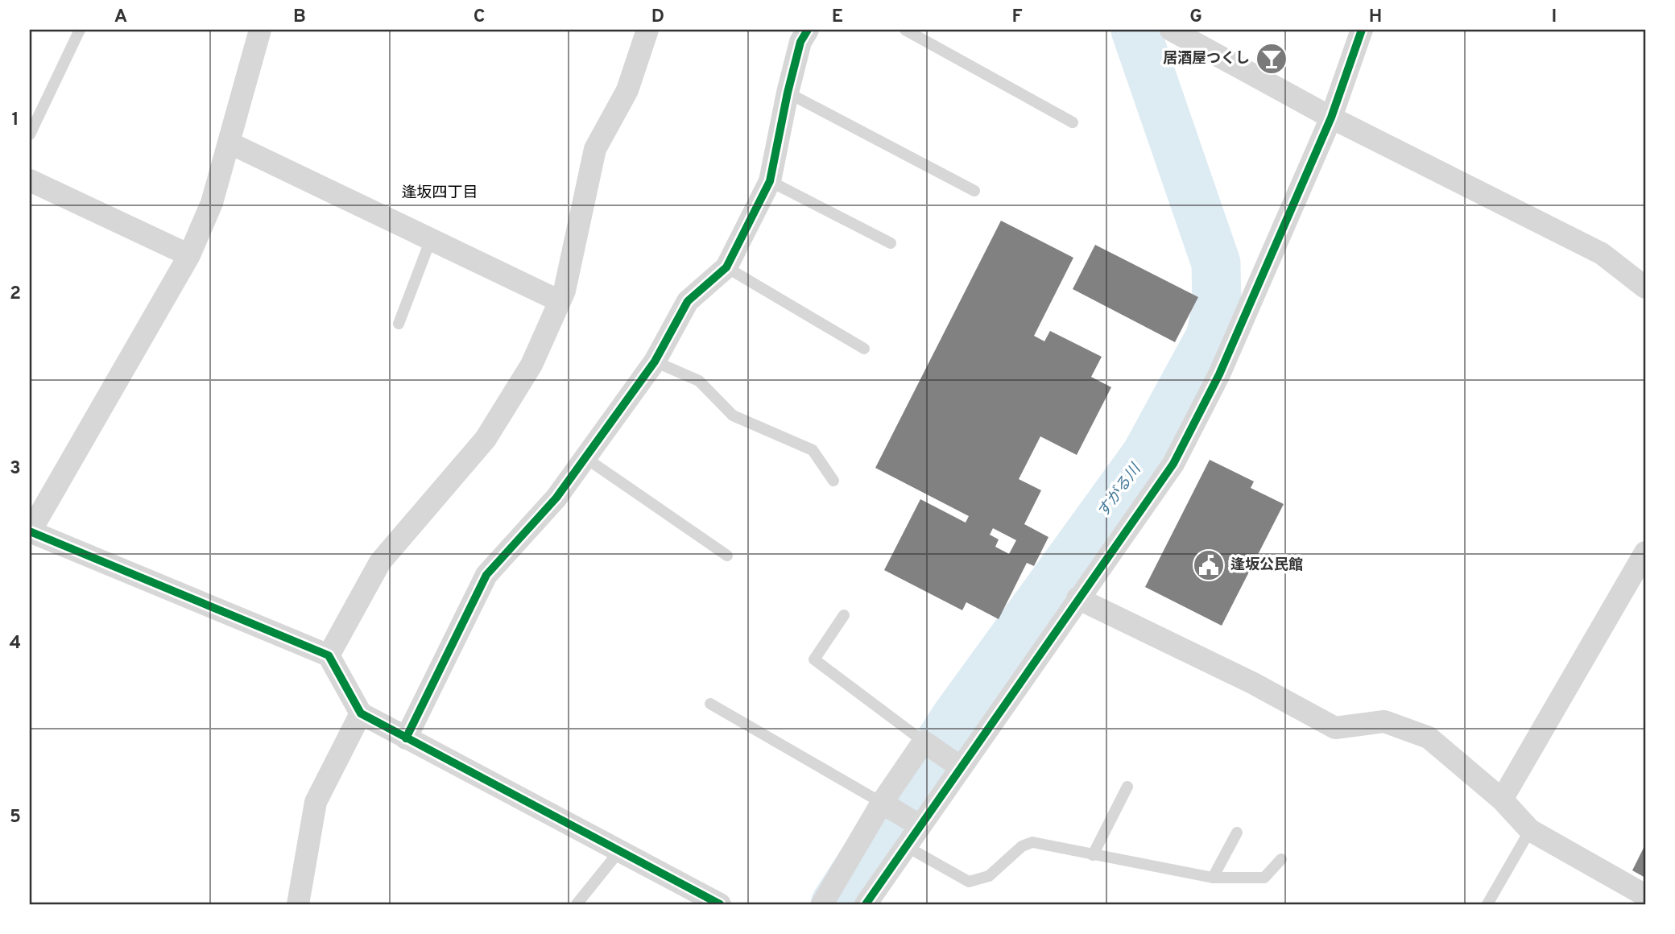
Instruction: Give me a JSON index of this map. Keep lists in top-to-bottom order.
{
  "districts": ["逢坂四丁目"],
  "water": ["すがる川"],
  "places": {
    "bar": ["居酒屋つくし"],
    "public building": ["逢坂公民館"]
  },
  "grid": {
    "columns": [
      "A",
      "B",
      "C",
      "D",
      "E",
      "F",
      "G",
      "H",
      "I"
    ],
    "rows": [
      "1",
      "2",
      "3",
      "4",
      "5"
    ]
  }
}
